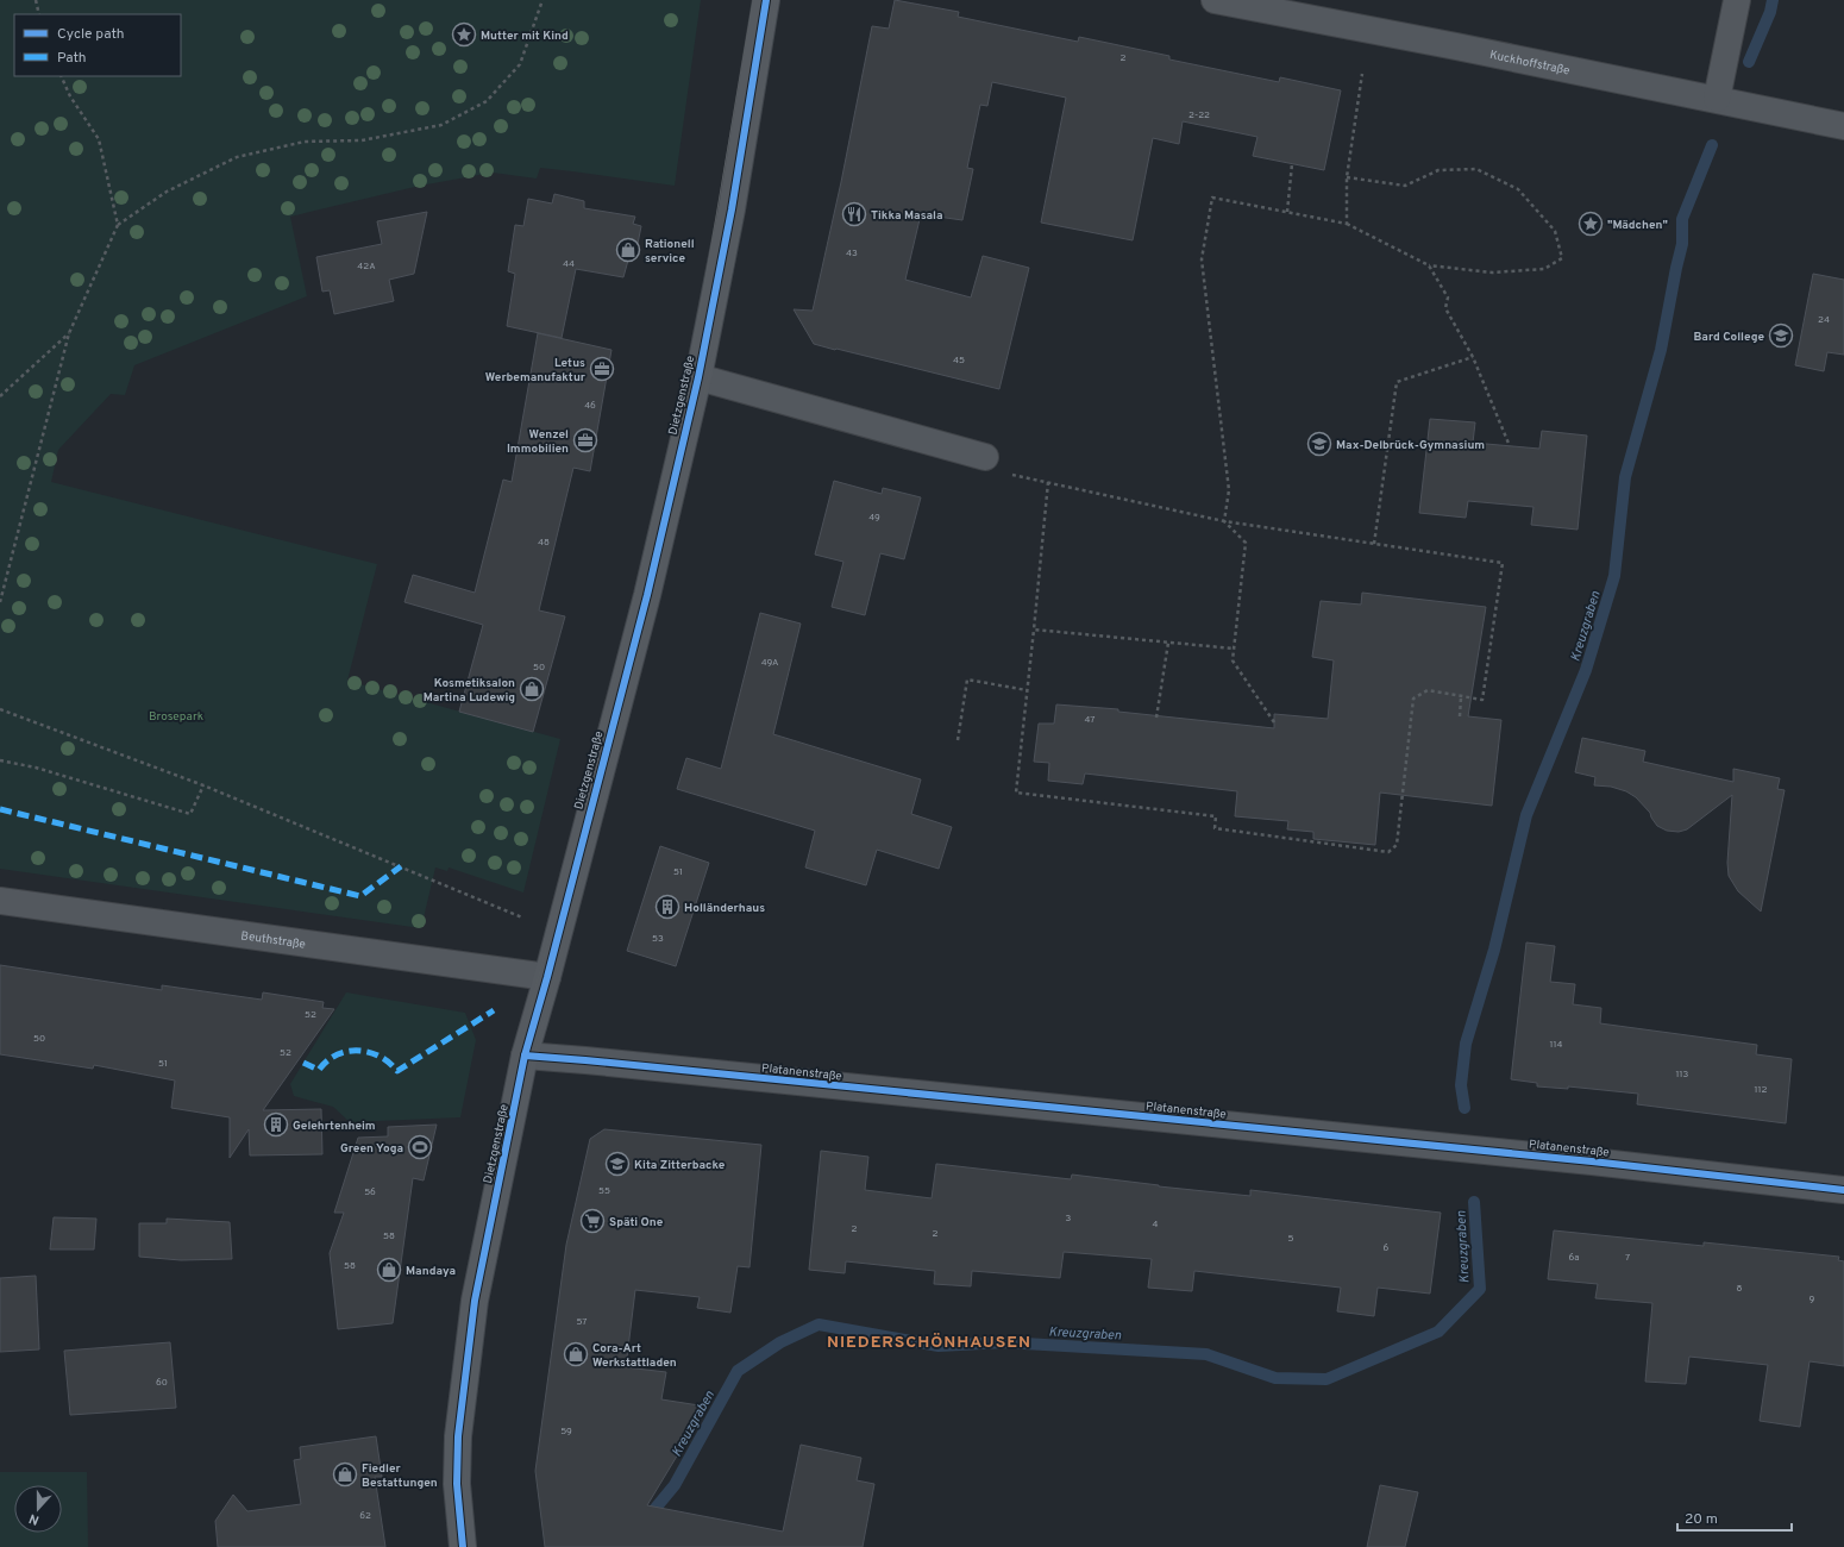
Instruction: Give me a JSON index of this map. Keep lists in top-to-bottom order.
{
  "streets": {
    "main road": ["Dietzgenstraße"],
    "street": ["Kuckhoffstraße", "Beuthstraße", "Platanenstraße"]
  },
  "crossings": [
    ["Dietzgenstraße", "Beuthstraße"],
    ["Dietzgenstraße", "Platanenstraße"]
  ],
  "districts": ["NIEDERSCHÖNHAUSEN"],
  "water": ["Kreuzgraben"],
  "parks": ["Brosepark"],
  "places": {
    "place": ["Mutter mit Kind", "\"Mädchen\""],
    "restaurant": ["Tikka Masala"],
    "shop": [
      "Rationell service",
      "Kosmetiksalon Martina Ludewig",
      "Mandaya",
      "Cora-Art Werkstattladen",
      "Fiedler Bestattungen"
    ],
    "school or university": ["Bard College", "Max-Delbrück-Gymnasium", "Kita Zitterbacke"],
    "office": ["Letus Werbemanufaktur", "Wenzel Immobilien"],
    "building": ["Holländerhaus", "Gelehrtenheim"],
    "sports": ["Green Yoga"],
    "supermarket": ["Späti One"]
  },
  "house_numbers": [
    "2",
    "2-22",
    "43",
    "44",
    "42A",
    "24",
    "45",
    "46",
    "49",
    "48",
    "49A",
    "50",
    "47",
    "51",
    "53",
    "52",
    "50",
    "114",
    "52",
    "51",
    "113",
    "112",
    "55",
    "56",
    "3",
    "4",
    "2",
    "2",
    "58",
    "5",
    "6",
    "6a",
    "7",
    "58",
    "8",
    "9",
    "57",
    "60",
    "59",
    "62"
  ],
  "legend": ["Cycle path", "Path"],
  "scale_bar": "20 m",
  "north": "bottom"
}
